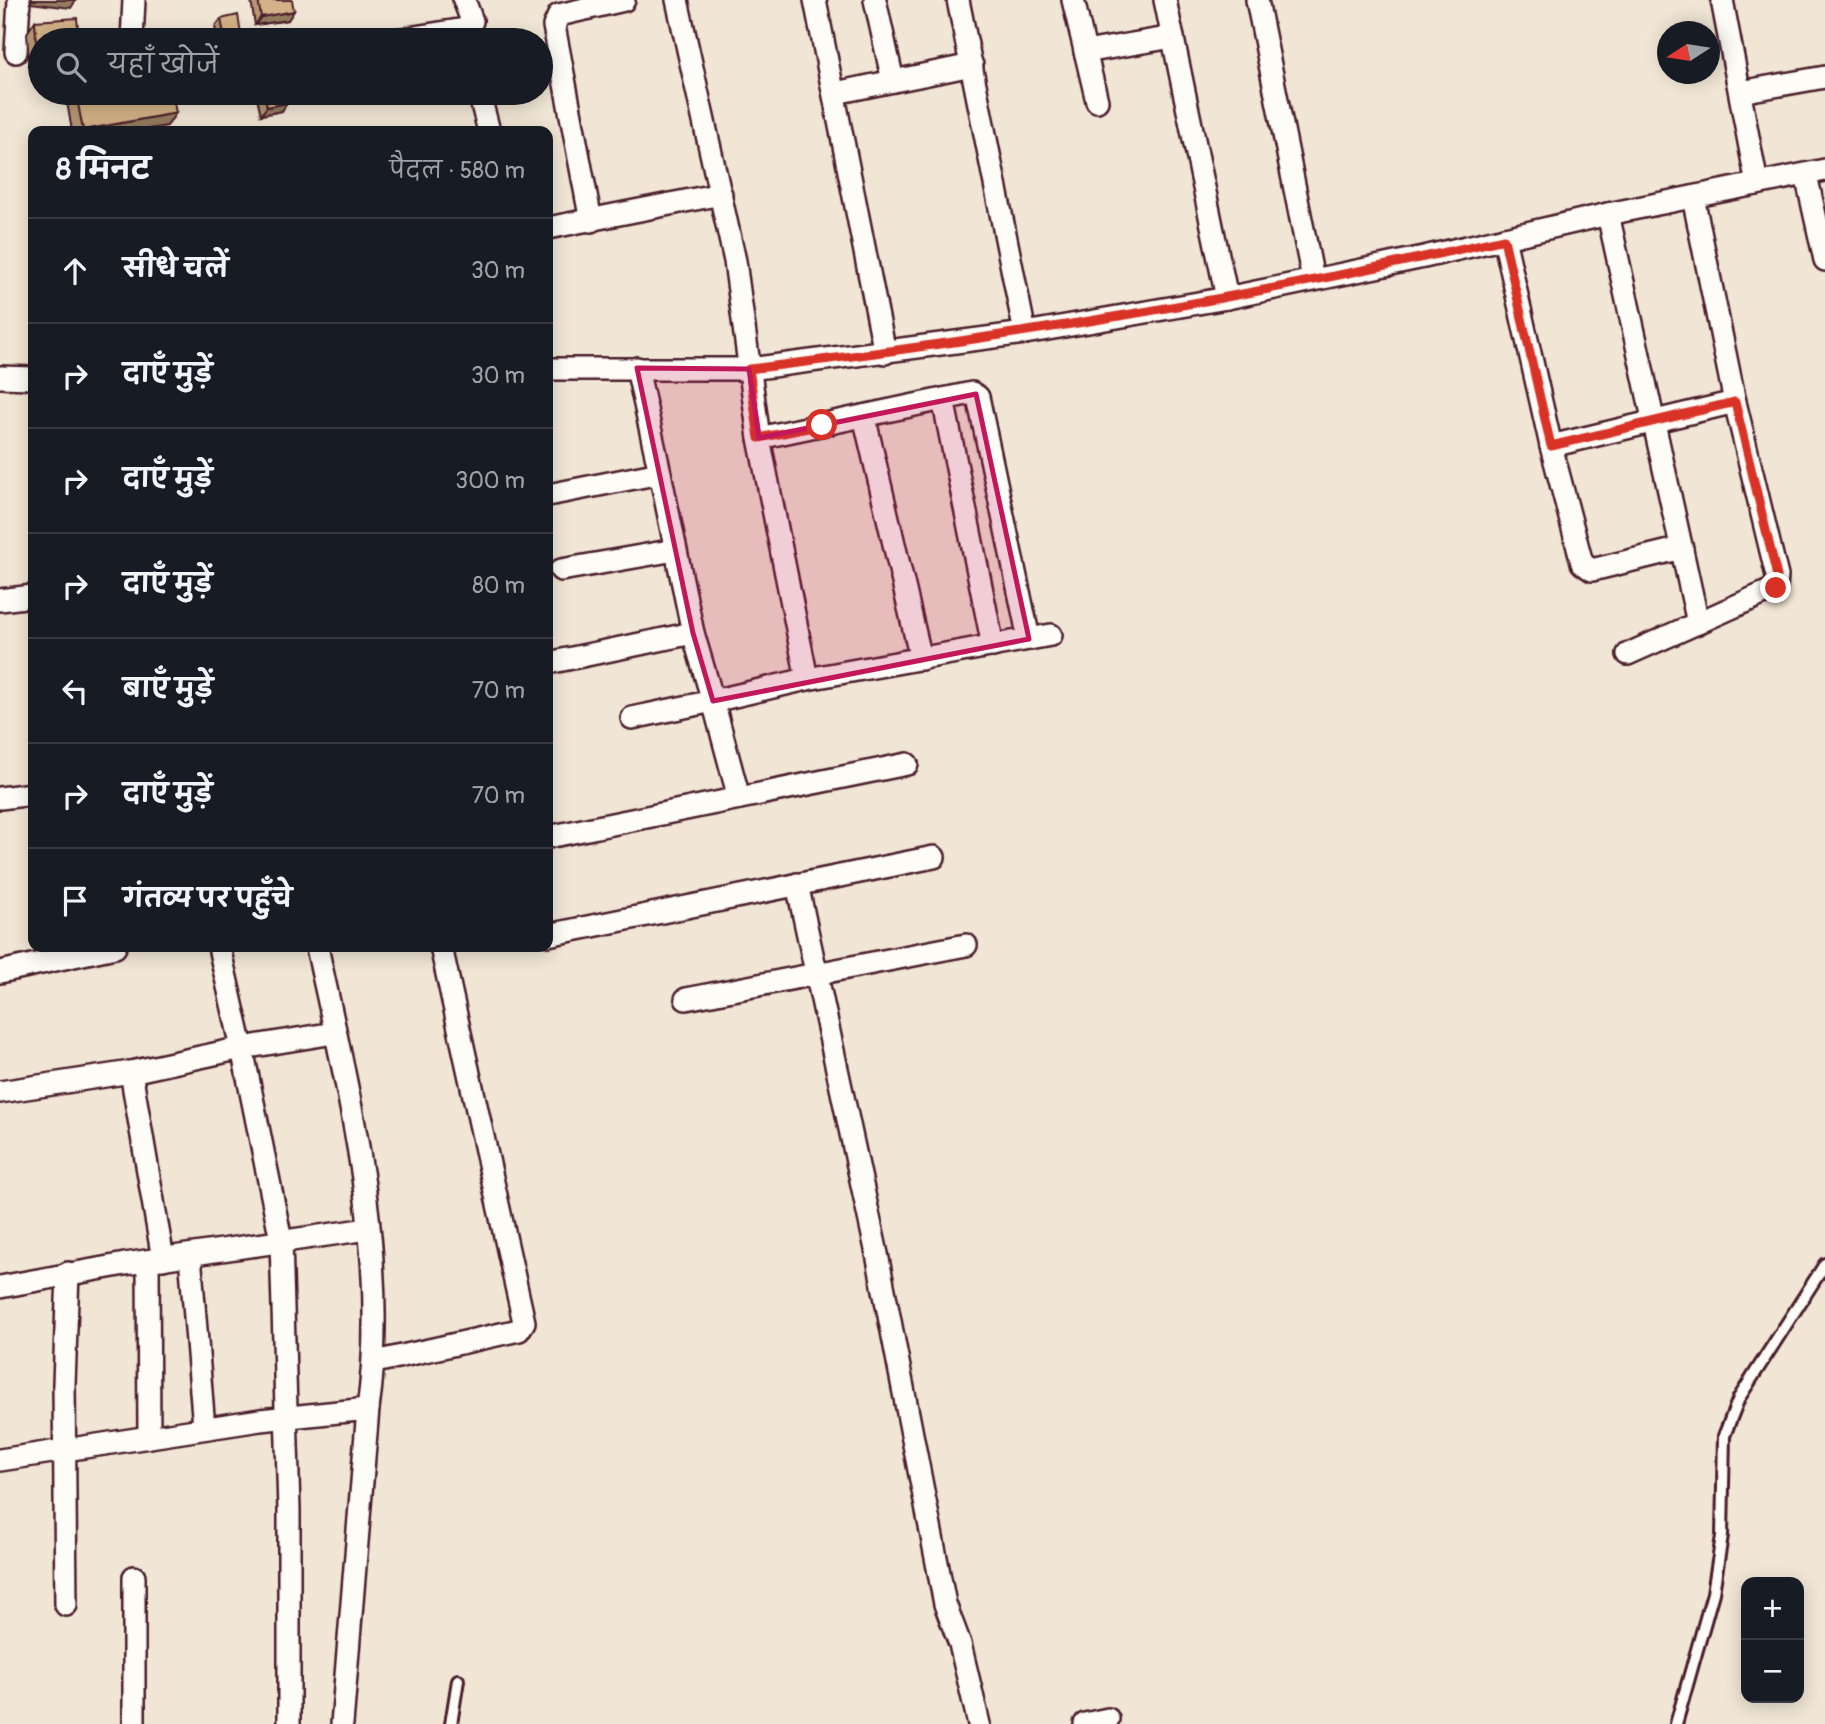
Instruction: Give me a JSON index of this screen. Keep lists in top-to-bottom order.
{
  "north": "left",
  "page": {
    "search": "यहाँ खोजें",
    "heading": ["8 मिनट", "पैदल · 580 m"],
    "list": [
      ["सीधे चलें", "30 m"],
      ["दाएँ मुड़ें", "30 m"],
      ["दाएँ मुड़ें", "300 m"],
      ["दाएँ मुड़ें", "80 m"],
      ["बाएँ मुड़ें", "70 m"],
      ["दाएँ मुड़ें", "70 m"],
      "गंतव्य पर पहुँचे"
    ],
    "map_buttons": ["+", "−"]
  }
}
